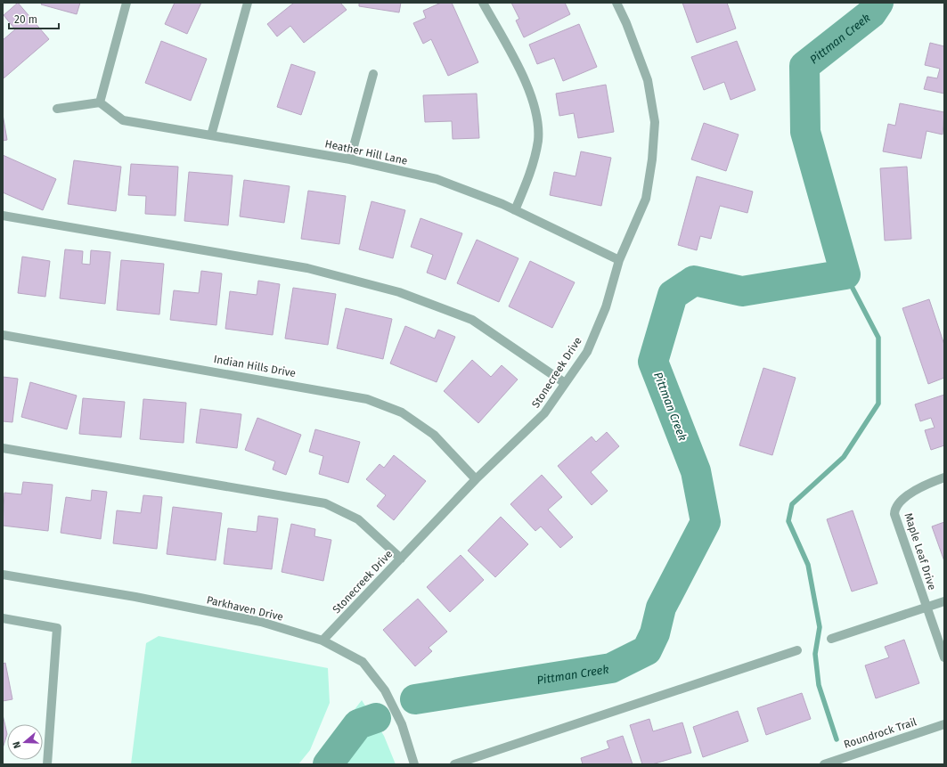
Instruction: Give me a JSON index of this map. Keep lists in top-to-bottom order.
{
  "streets": {
    "street": [
      "Heather Hill Lane",
      "Indian Hills Drive",
      "Stonecreek Drive",
      "Maple Leaf Drive",
      "Parkhaven Drive",
      "Roundrock Trail"
    ]
  },
  "crossings": [
    ["Heather Hill Lane", "Stonecreek Drive"],
    ["Indian Hills Drive", "Stonecreek Drive"],
    ["Stonecreek Drive", "Parkhaven Drive"]
  ],
  "water": ["Pittman Creek"],
  "scale_bar": "20 m",
  "north": "left"
}
